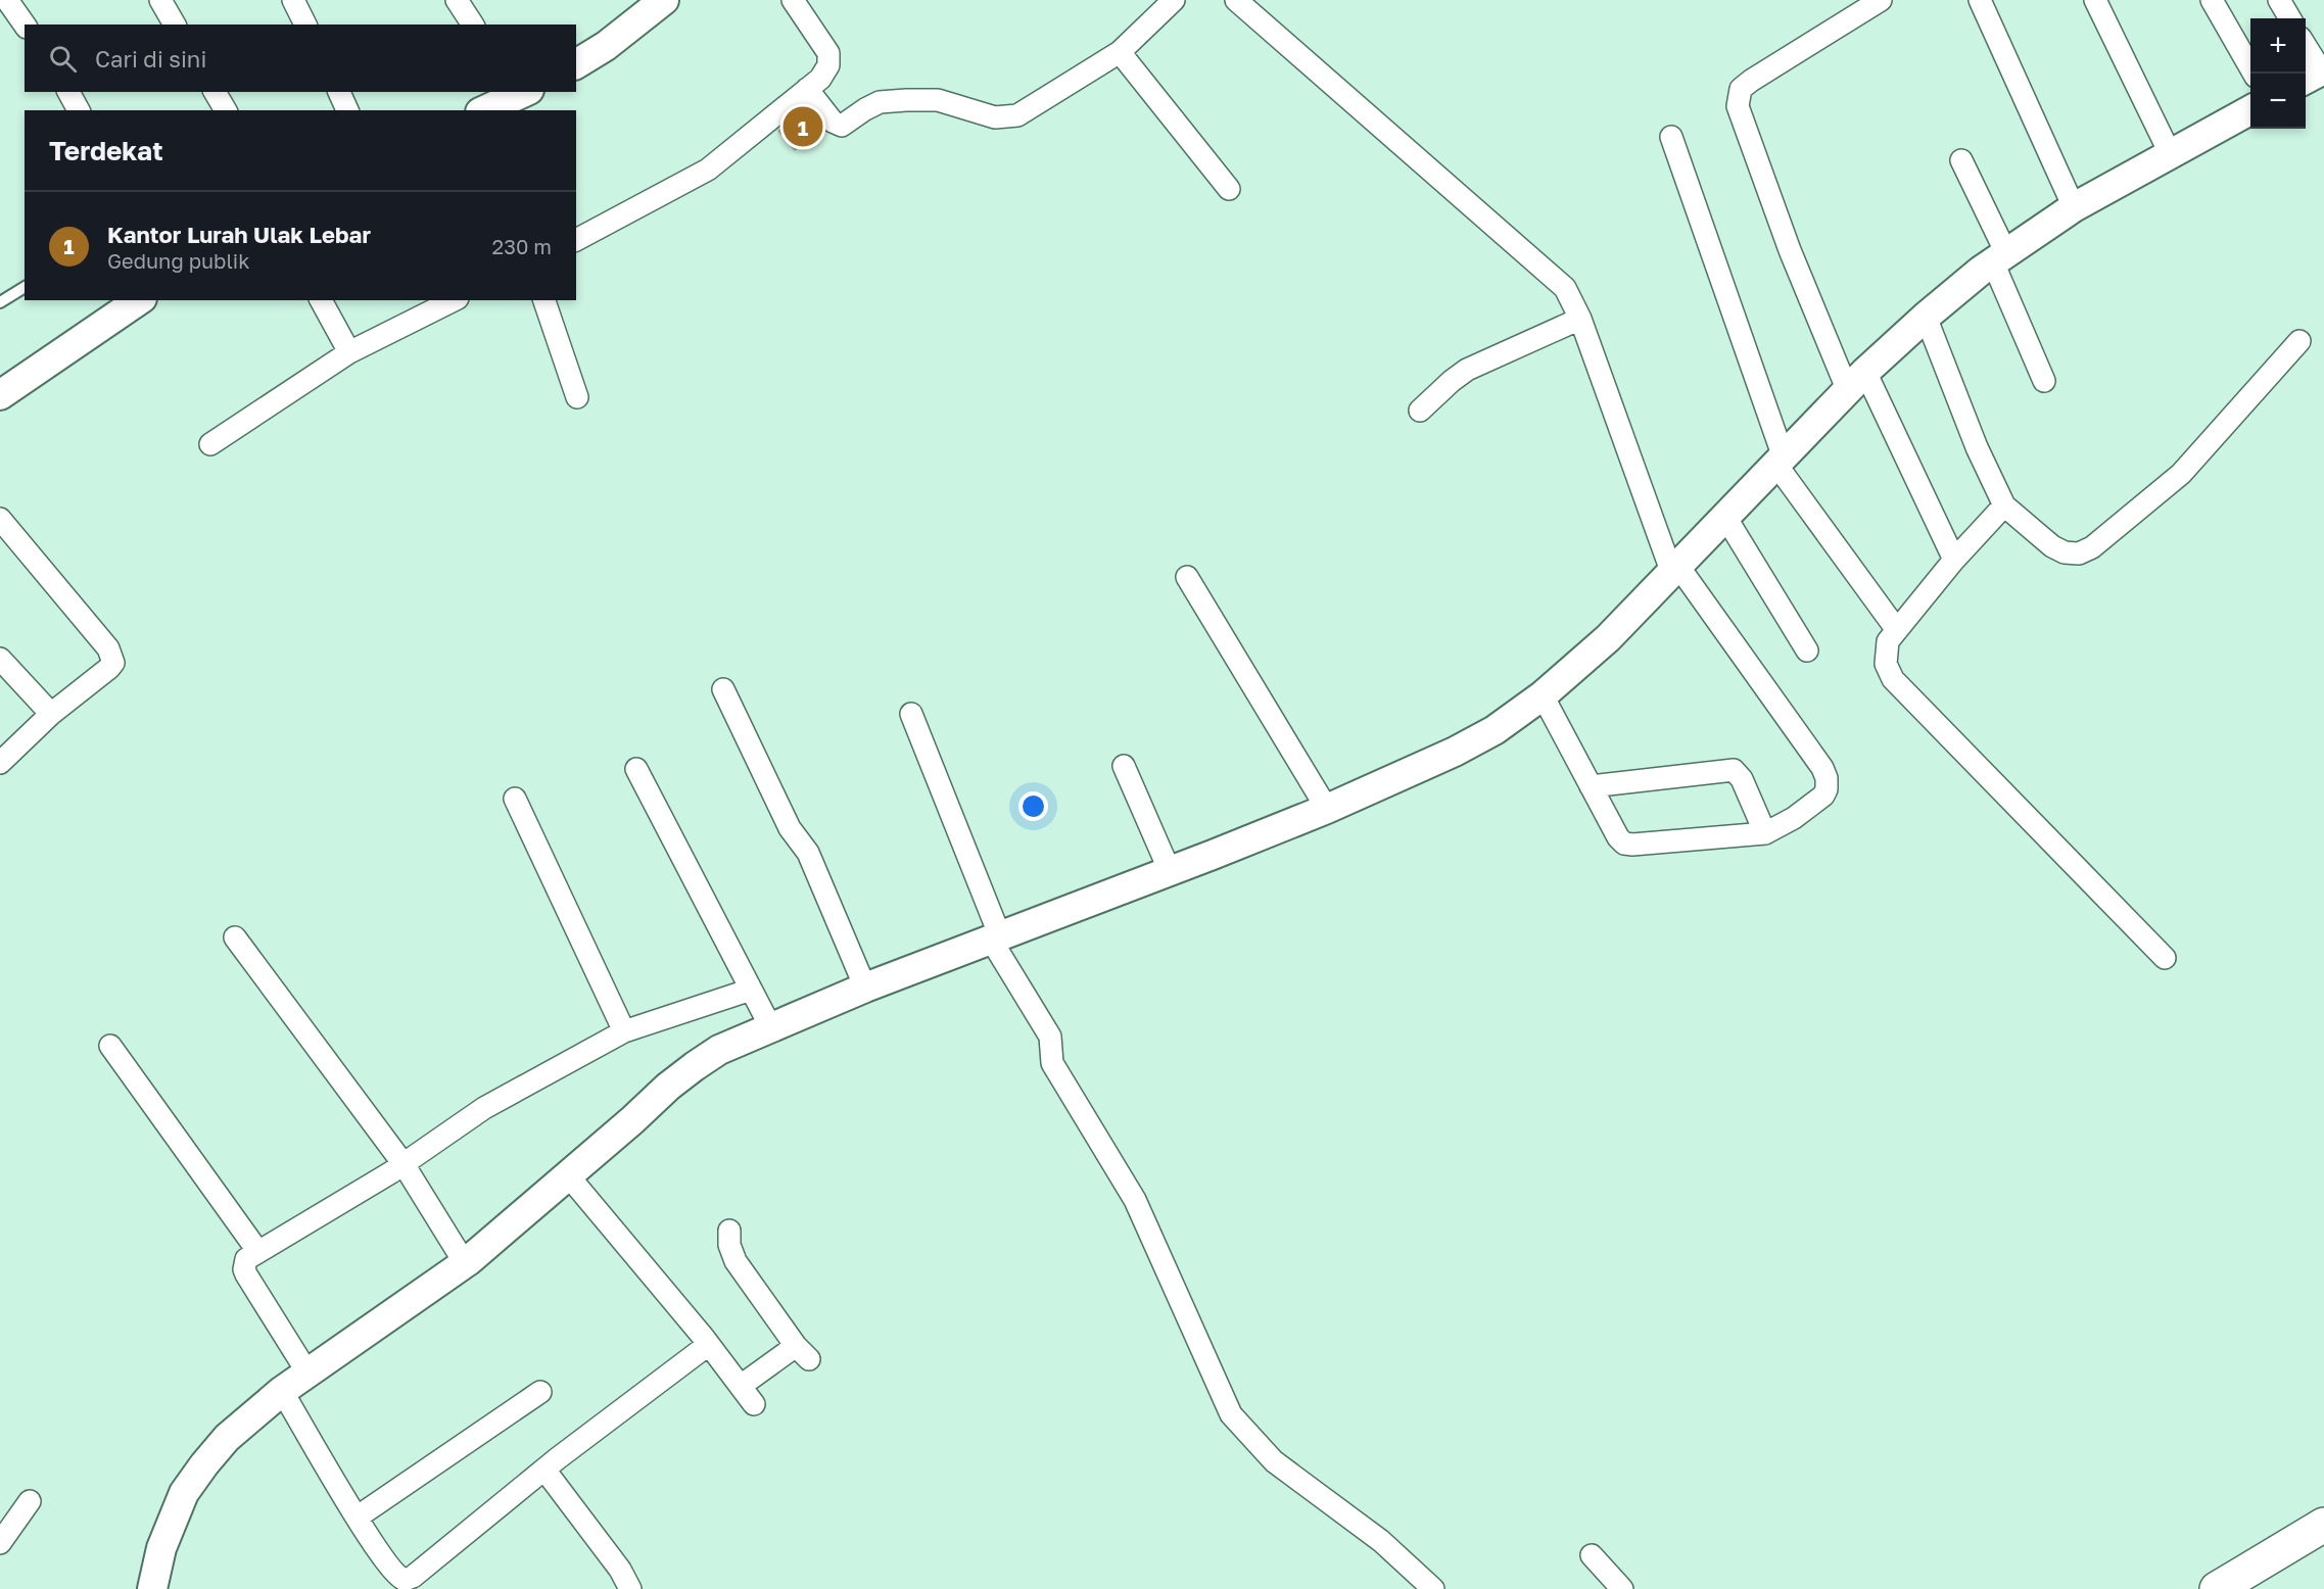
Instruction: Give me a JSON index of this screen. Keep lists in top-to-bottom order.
{
  "page": {
    "map_buttons": ["+", "−"],
    "search": "Cari di sini",
    "pins": "1",
    "heading": "Terdekat",
    "list": [
      {
        "mark": "1",
        "name": "Kantor Lurah Ulak Lebar",
        "note": "Gedung publik",
        "value": "230 m"
      }
    ]
  }
}
